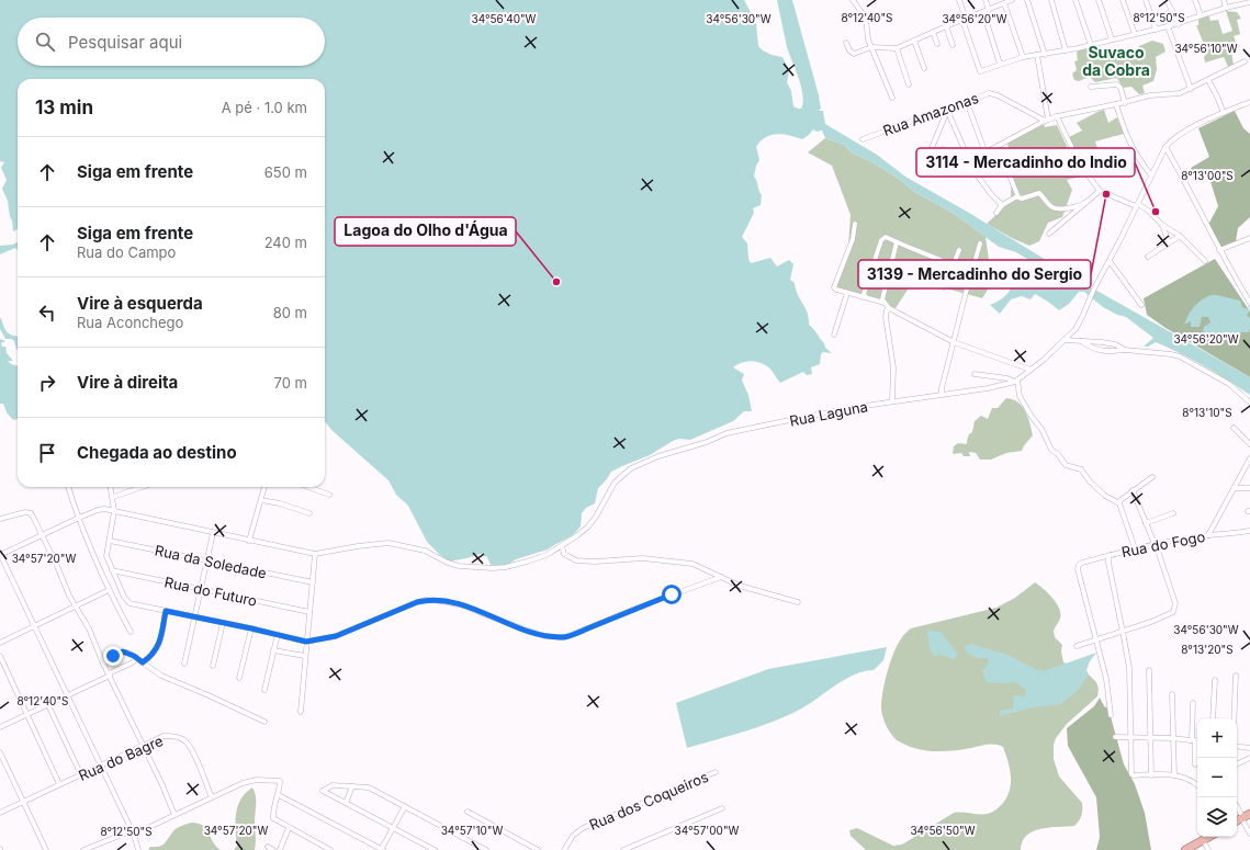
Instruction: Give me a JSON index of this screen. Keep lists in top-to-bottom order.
{
  "streets": {
    "street": [
      "Rua Amazonas",
      "Rua Laguna",
      "Rua do Fogo",
      "Rua da Soledade",
      "Rua do Futuro",
      "Rua do Bagre",
      "Rua dos Coqueiros"
    ]
  },
  "districts": ["Suvaco da Cobra"],
  "places": ["3139 - Mercadinho do Sergio", "3114 - Mercadinho do Indio", "Lagoa do Olho d'Água"],
  "page": {
    "search": "Pesquisar aqui",
    "heading": ["13 min", "A pé · 1.0 km"],
    "list": [
      ["Siga em frente", "650 m"],
      ["Siga em frente", "Rua do Campo", "240 m"],
      ["Vire à esquerda", "Rua Aconchego", "80 m"],
      ["Vire à direita", "70 m"],
      "Chegada ao destino"
    ],
    "map_buttons": ["+", "−"]
  },
  "coordinates": [
    "8°12'40\"S",
    "8°12'50\"S",
    "34°56'20\"W",
    "34°56'40\"W",
    "34°56'30\"W",
    "34°56'10\"W",
    "8°13'00\"S",
    "8°13'10\"S",
    "34°57'20\"W",
    "8°13'20\"S",
    "34°57'10\"W",
    "34°57'00\"W",
    "34°56'50\"W"
  ]
}
